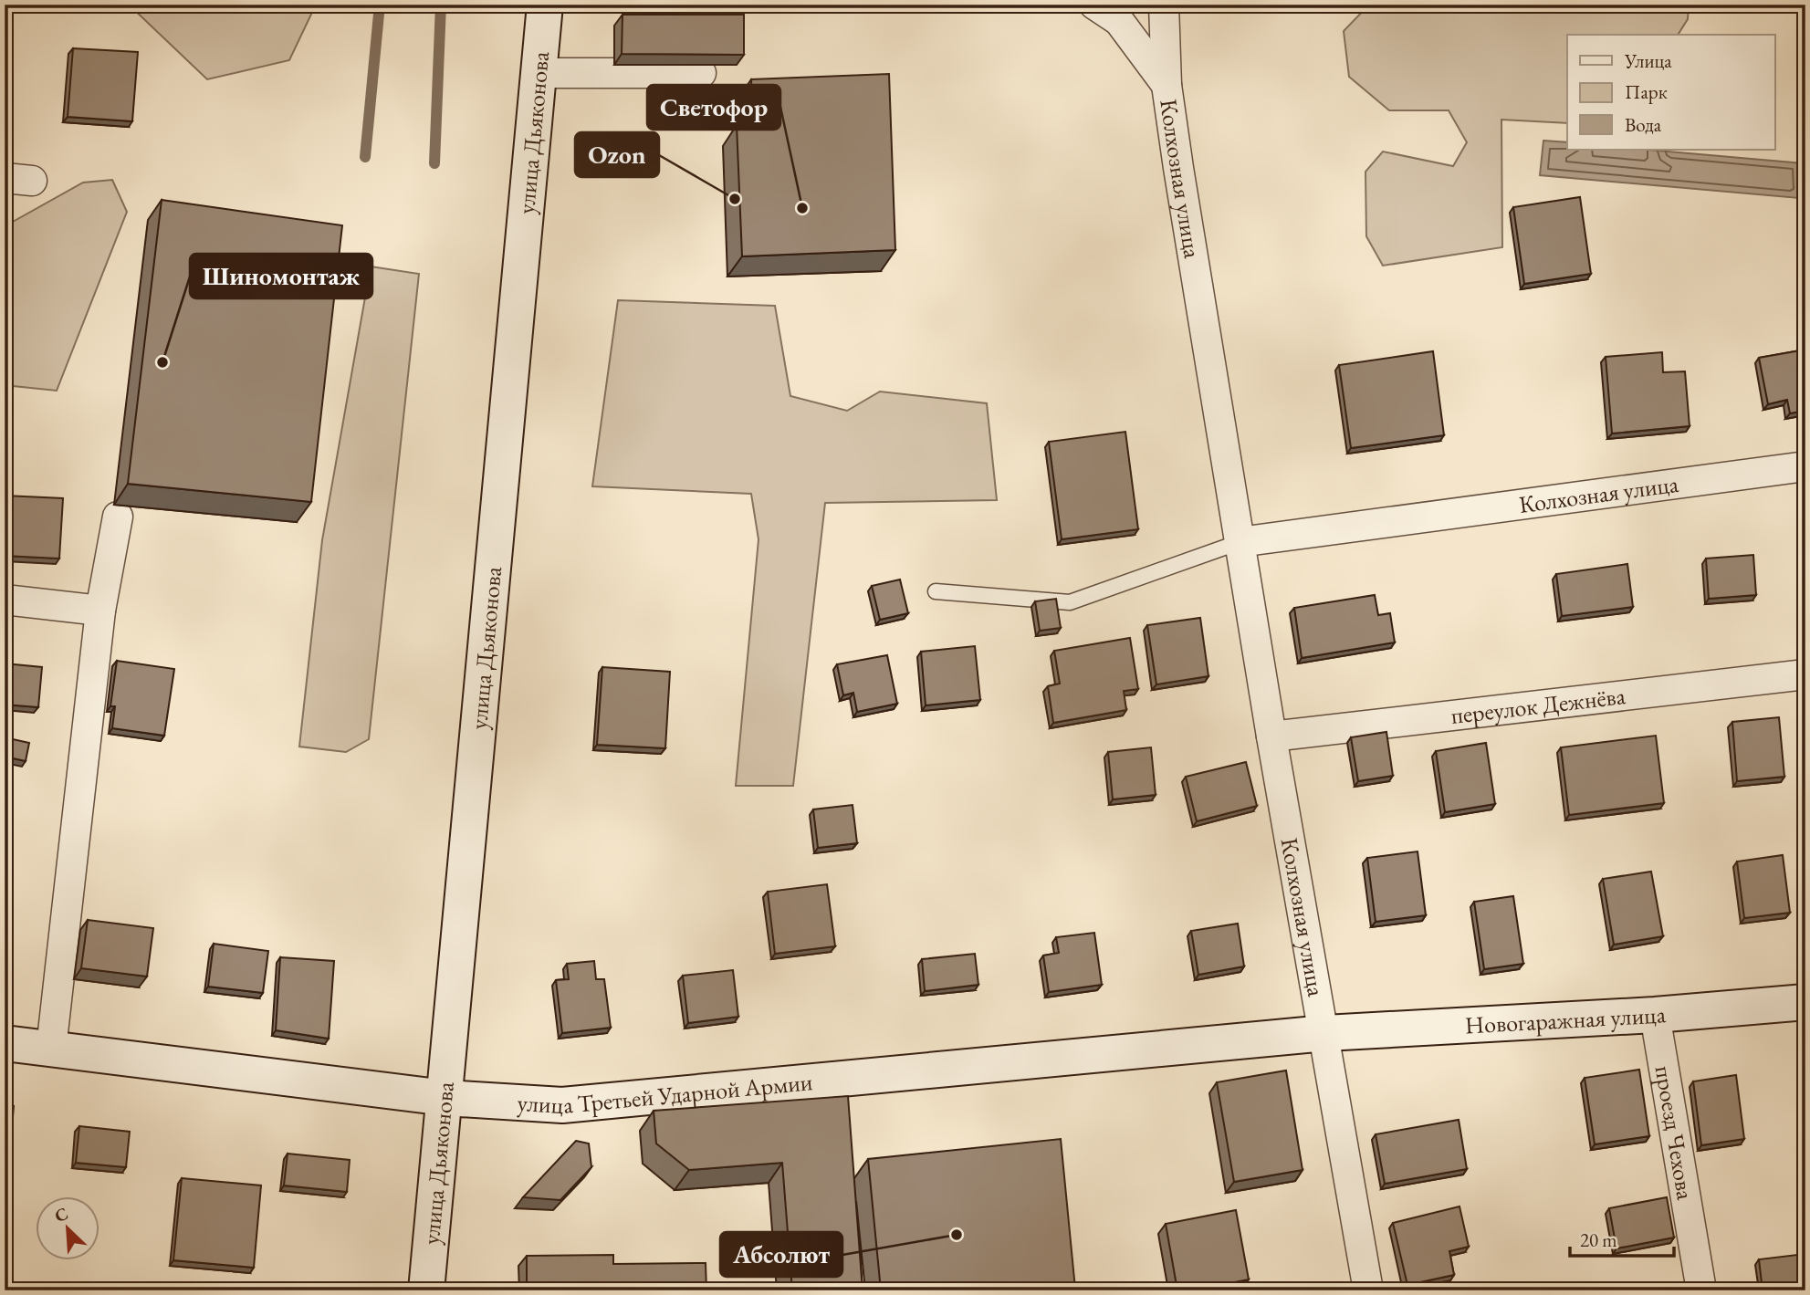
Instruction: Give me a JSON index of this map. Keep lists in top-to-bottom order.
{
  "streets": {
    "main road": ["улица Дьяконова", "Новогаражная улица", "улица Третьей Ударной Армии"],
    "street": ["Колхозная улица", "переулок Дежнёва", "проезд Чехова"]
  },
  "crossings": [
    ["улица Дьяконова", "улица Третьей Ударной Армии"],
    ["Колхозная улица", "переулок Дежнёва"],
    ["Колхозная улица", "Новогаражная улица"],
    ["Колхозная улица", "улица Третьей Ударной Армии"],
    ["Новогаражная улица", "улица Третьей Ударной Армии"],
    ["Новогаражная улица", "проезд Чехова"]
  ],
  "places": [
    "Ozon",
    "Светофор",
    "Шиномонтаж",
    "Абсолют"
  ],
  "legend": ["Улица", "Парк", "Вода"],
  "scale_bar": "20 m",
  "north": "top left"
}
